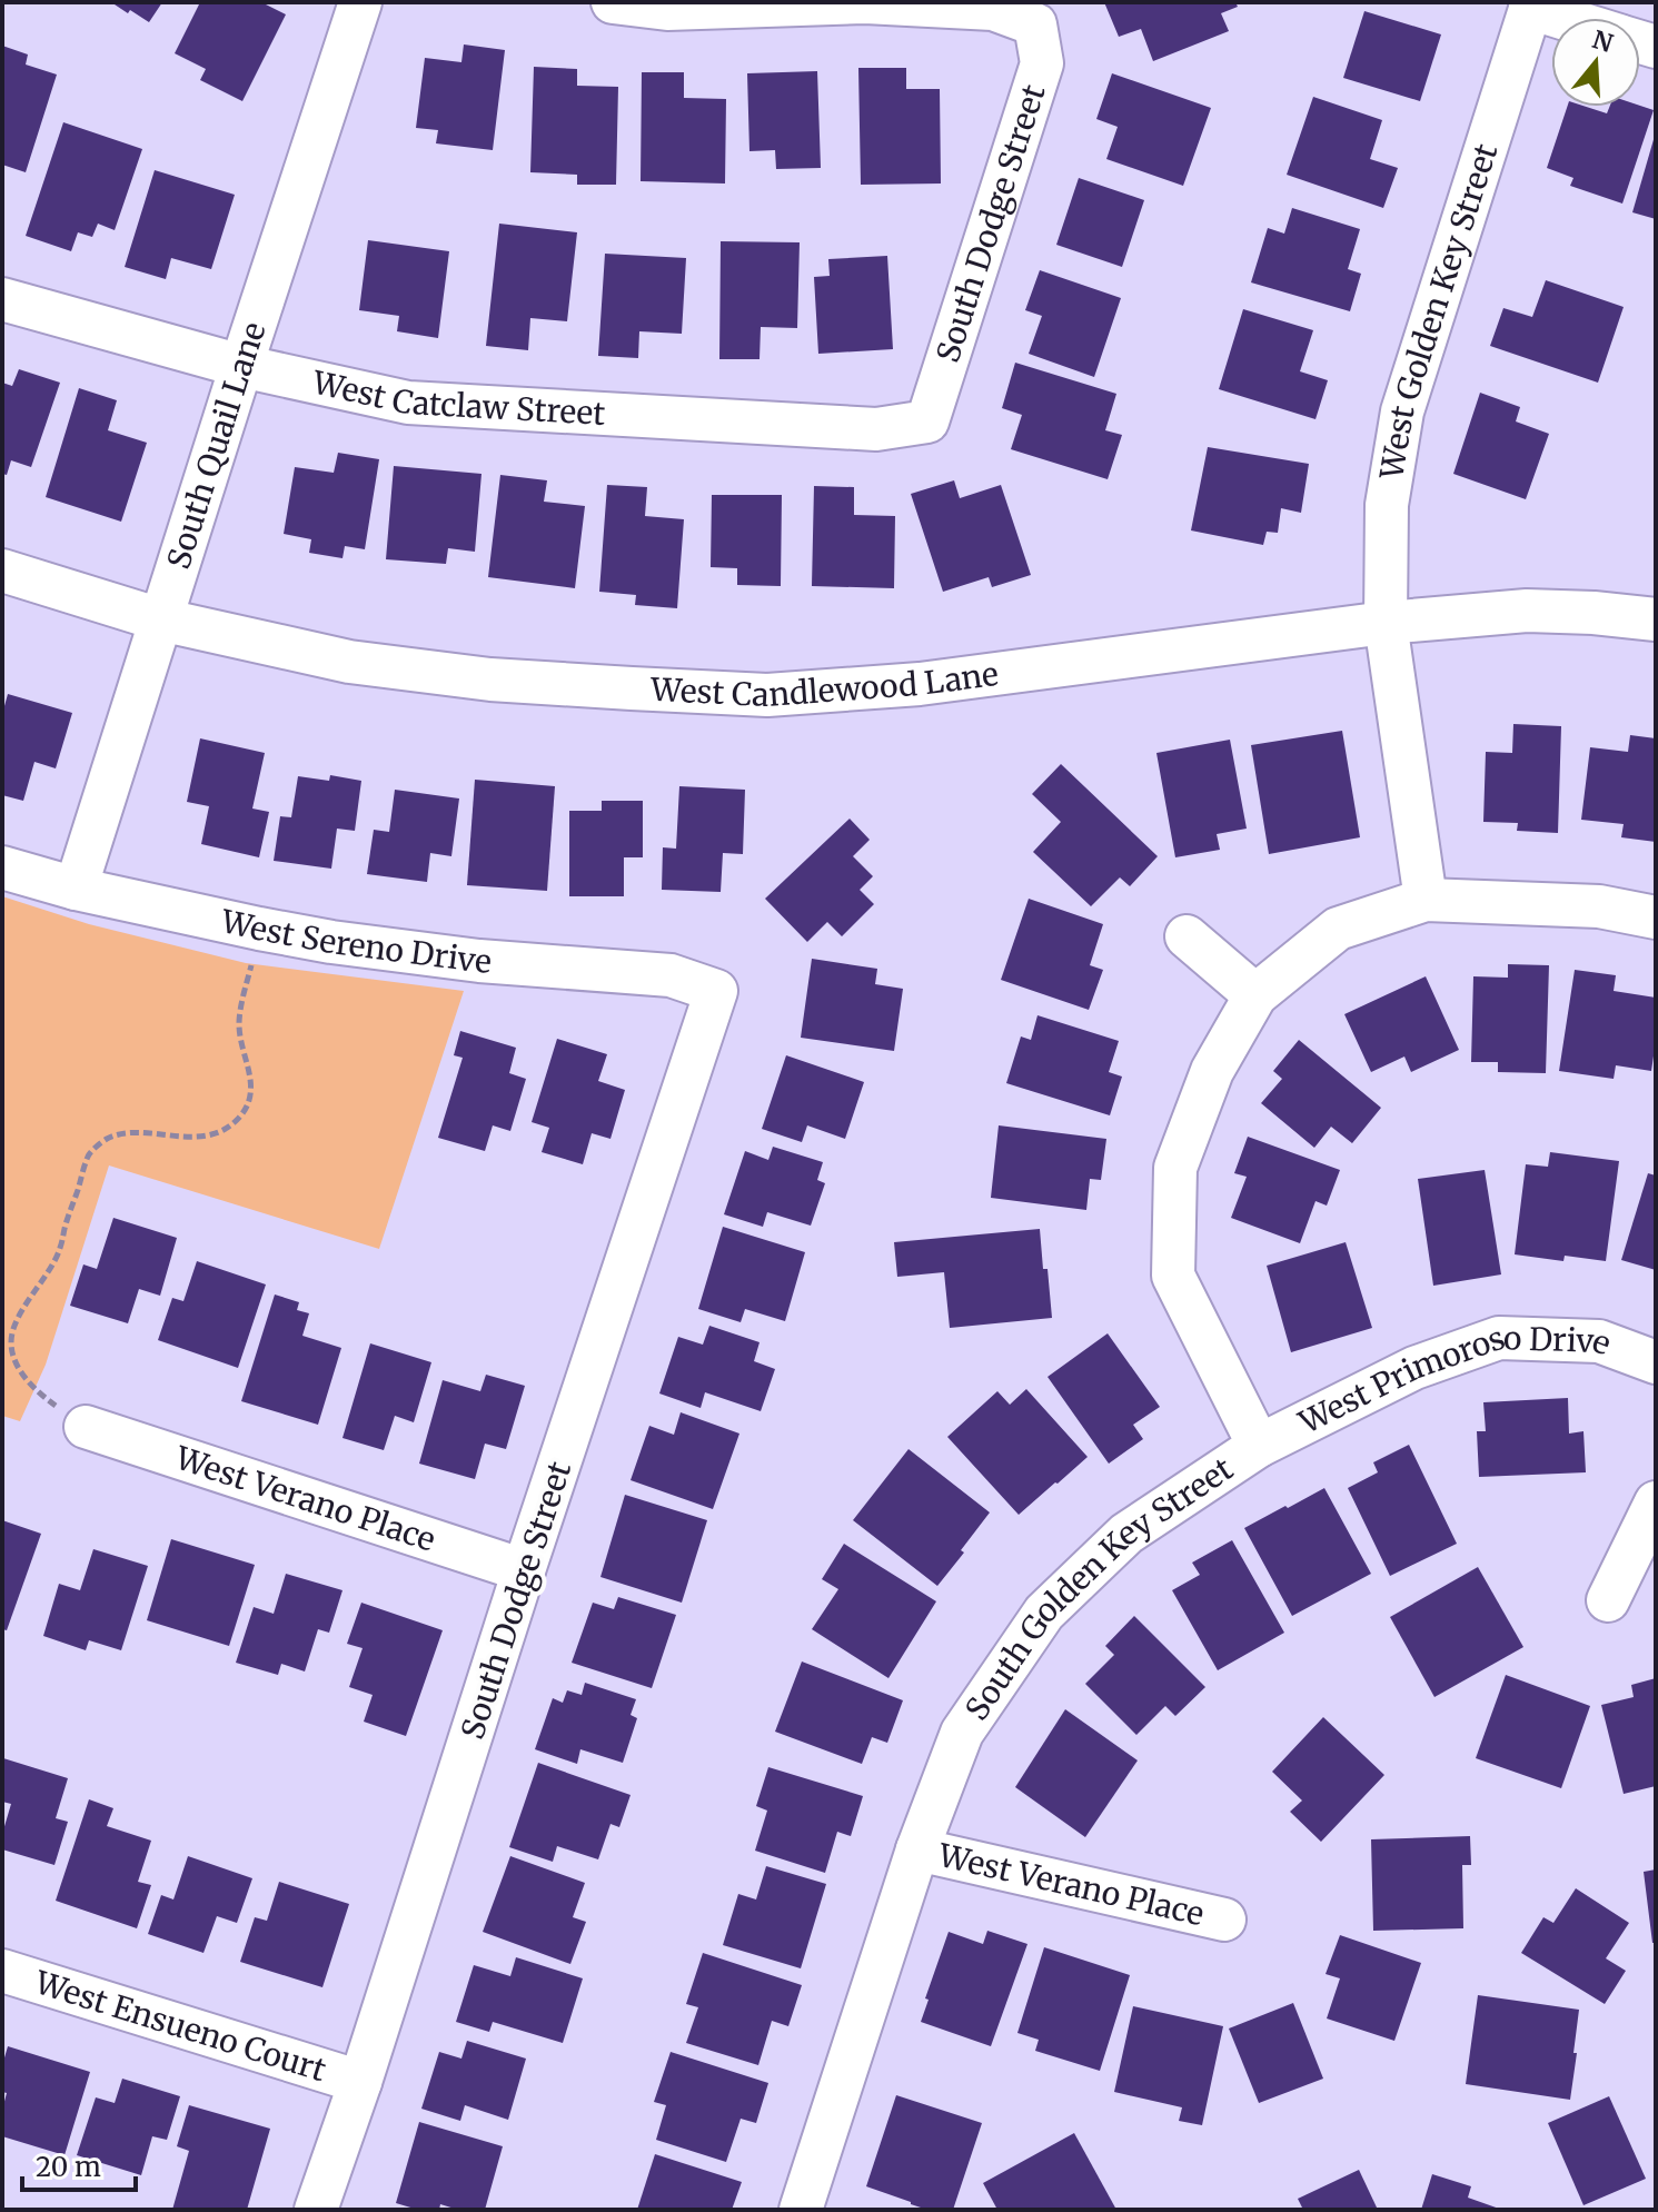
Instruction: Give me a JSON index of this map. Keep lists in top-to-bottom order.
{
  "streets": {
    "street": [
      "South Dodge Street",
      "West Golden Key Street",
      "West Catclaw Street",
      "South Quail Lane",
      "West Candlewood Lane",
      "West Sereno Drive",
      "West Primoroso Drive",
      "West Verano Place",
      "South Golden Key Street",
      "West Ensueno Court"
    ]
  },
  "crossings": [
    ["South Dodge Street", "West Catclaw Street"],
    ["South Dodge Street", "West Sereno Drive"],
    ["South Dodge Street", "West Verano Place"],
    ["South Dodge Street", "West Ensueno Court"],
    ["West Golden Key Street", "West Candlewood Lane"],
    ["West Catclaw Street", "South Quail Lane"],
    ["South Quail Lane", "West Candlewood Lane"],
    ["South Quail Lane", "West Sereno Drive"],
    ["West Primoroso Drive", "South Golden Key Street"],
    ["West Verano Place", "South Golden Key Street"]
  ],
  "scale_bar": "20 m",
  "north": "top"
}
